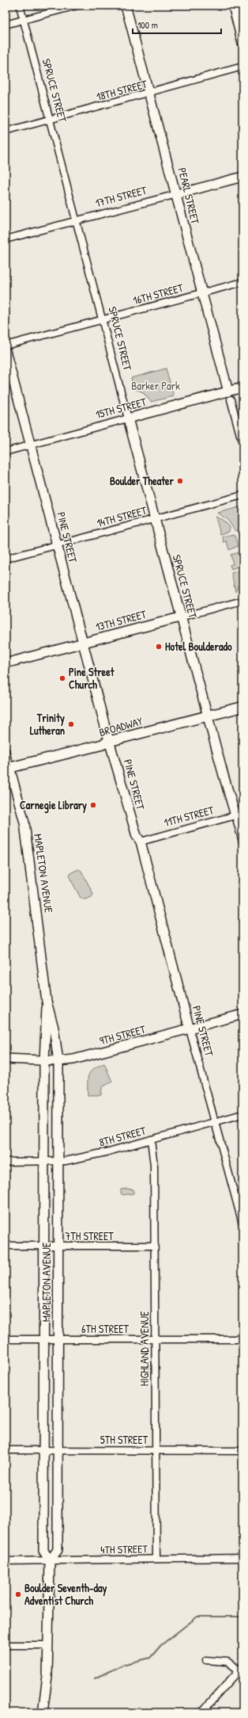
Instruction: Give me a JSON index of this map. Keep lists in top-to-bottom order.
{
  "streets": {
    "main road": ["BROADWAY"],
    "street": [
      "SPRUCE STREET",
      "18TH STREET",
      "PEARL STREET",
      "17TH STREET",
      "16TH STREET",
      "15TH STREET",
      "14TH STREET",
      "PINE STREET",
      "13TH STREET",
      "11TH STREET",
      "MAPLETON AVENUE",
      "9TH STREET",
      "8TH STREET",
      "7TH STREET",
      "6TH STREET",
      "HIGHLAND AVENUE",
      "5TH STREET",
      "4TH STREET"
    ]
  },
  "crossings": [
    ["SPRUCE STREET", "18TH STREET"],
    ["SPRUCE STREET", "17TH STREET"],
    ["SPRUCE STREET", "16TH STREET"],
    ["SPRUCE STREET", "15TH STREET"],
    ["SPRUCE STREET", "14TH STREET"],
    ["SPRUCE STREET", "13TH STREET"],
    ["SPRUCE STREET", "BROADWAY"],
    ["SPRUCE STREET", "11TH STREET"],
    ["18TH STREET", "PEARL STREET"],
    ["PEARL STREET", "17TH STREET"],
    ["PEARL STREET", "16TH STREET"],
    ["PEARL STREET", "15TH STREET"],
    ["15TH STREET", "PINE STREET"],
    ["14TH STREET", "PINE STREET"],
    ["PINE STREET", "13TH STREET"],
    ["PINE STREET", "BROADWAY"],
    ["PINE STREET", "11TH STREET"],
    ["PINE STREET", "9TH STREET"],
    ["PINE STREET", "8TH STREET"],
    ["BROADWAY", "MAPLETON AVENUE"],
    ["MAPLETON AVENUE", "9TH STREET"],
    ["MAPLETON AVENUE", "8TH STREET"],
    ["MAPLETON AVENUE", "7TH STREET"],
    ["MAPLETON AVENUE", "6TH STREET"],
    ["MAPLETON AVENUE", "5TH STREET"],
    ["MAPLETON AVENUE", "4TH STREET"],
    ["8TH STREET", "HIGHLAND AVENUE"],
    ["7TH STREET", "HIGHLAND AVENUE"],
    ["6TH STREET", "HIGHLAND AVENUE"],
    ["HIGHLAND AVENUE", "5TH STREET"],
    ["HIGHLAND AVENUE", "4TH STREET"]
  ],
  "parks": ["Barker Park"],
  "places": [
    "Boulder Theater",
    "Hotel Boulderado",
    "Pine Street Church",
    "Trinity Lutheran",
    "Carnegie Library",
    "Boulder Seventh-day Adventist Church"
  ],
  "scale_bar": "100 m"
}
